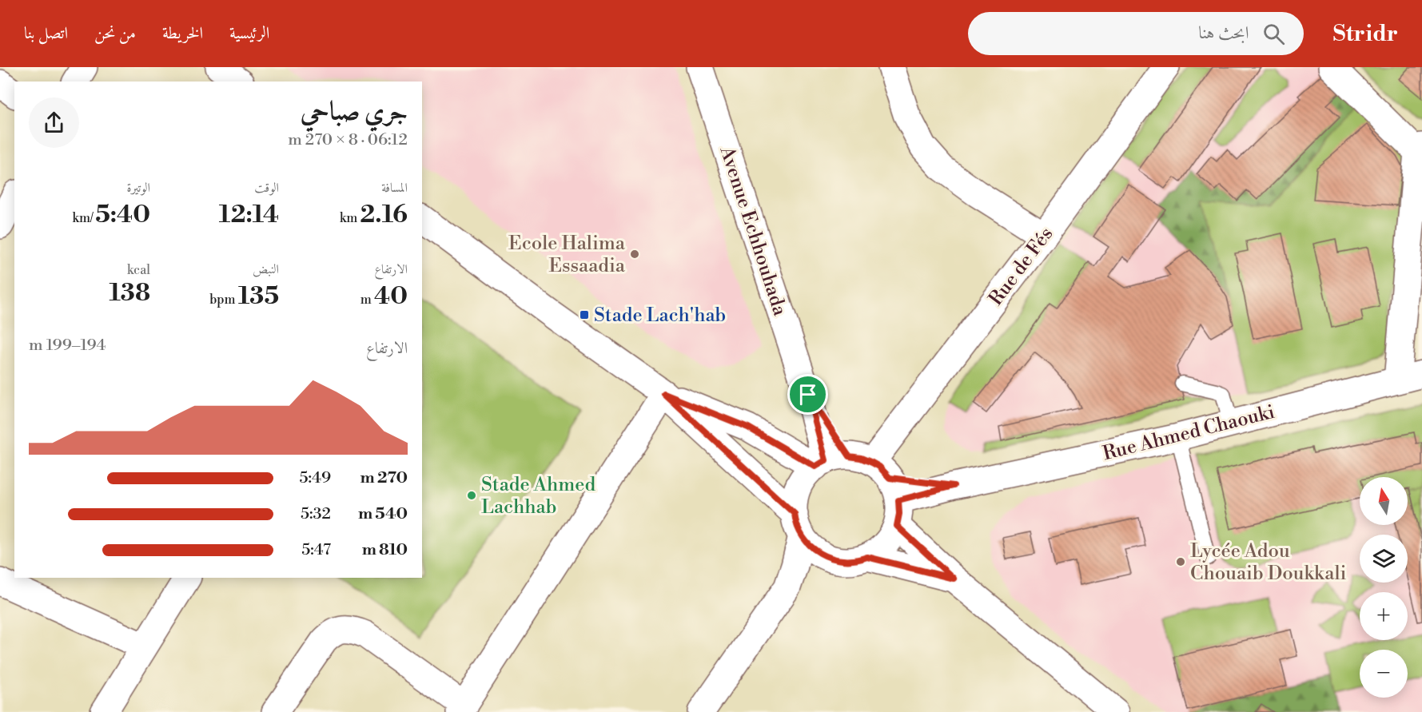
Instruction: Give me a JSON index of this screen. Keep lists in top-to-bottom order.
{
  "streets": {
    "street": ["Avenue Echhouhada", "Rue de Fés", "Rue Ahmed Chaouki"]
  },
  "crossings": [
    ["Avenue Echhouhada", "Rue de Fés"],
    ["Avenue Echhouhada", "Rue Ahmed Chaouki"],
    ["Rue de Fés", "Rue Ahmed Chaouki"]
  ],
  "places": {
    "other": ["Ecole Halima Essaadia", "Stade Ahmed Lachhab", "Lycée Adou Chouaib Doukkali"],
    "transit": ["Stade Lach'hab"]
  },
  "north": "top",
  "page": {
    "header": "Stridr",
    "search": "ابحث هنا",
    "nav": [
      "الرئيسية",
      "الخريطة",
      "من نحن",
      "اتصل بنا"
    ],
    "heading": ["جري صباحي", "06:12 · 8 × 270 m"],
    "stats": [
      ["المسافة", "2.16 km"],
      ["الوقت", "12:14"],
      ["الوتيرة", "5:40 /km"],
      ["الارتفاع", "40 m"],
      ["النبض", "135 bpm"],
      ["kcal", "138"]
    ],
    "chart": ["الارتفاع", "194–199 m"],
    "list": [
      {
        "name": "270 m",
        "note": "5:49"
      },
      {
        "name": "540 m",
        "note": "5:32"
      },
      {
        "name": "810 m",
        "note": "5:47"
      }
    ],
    "map_buttons": ["+", "−"]
  }
}
